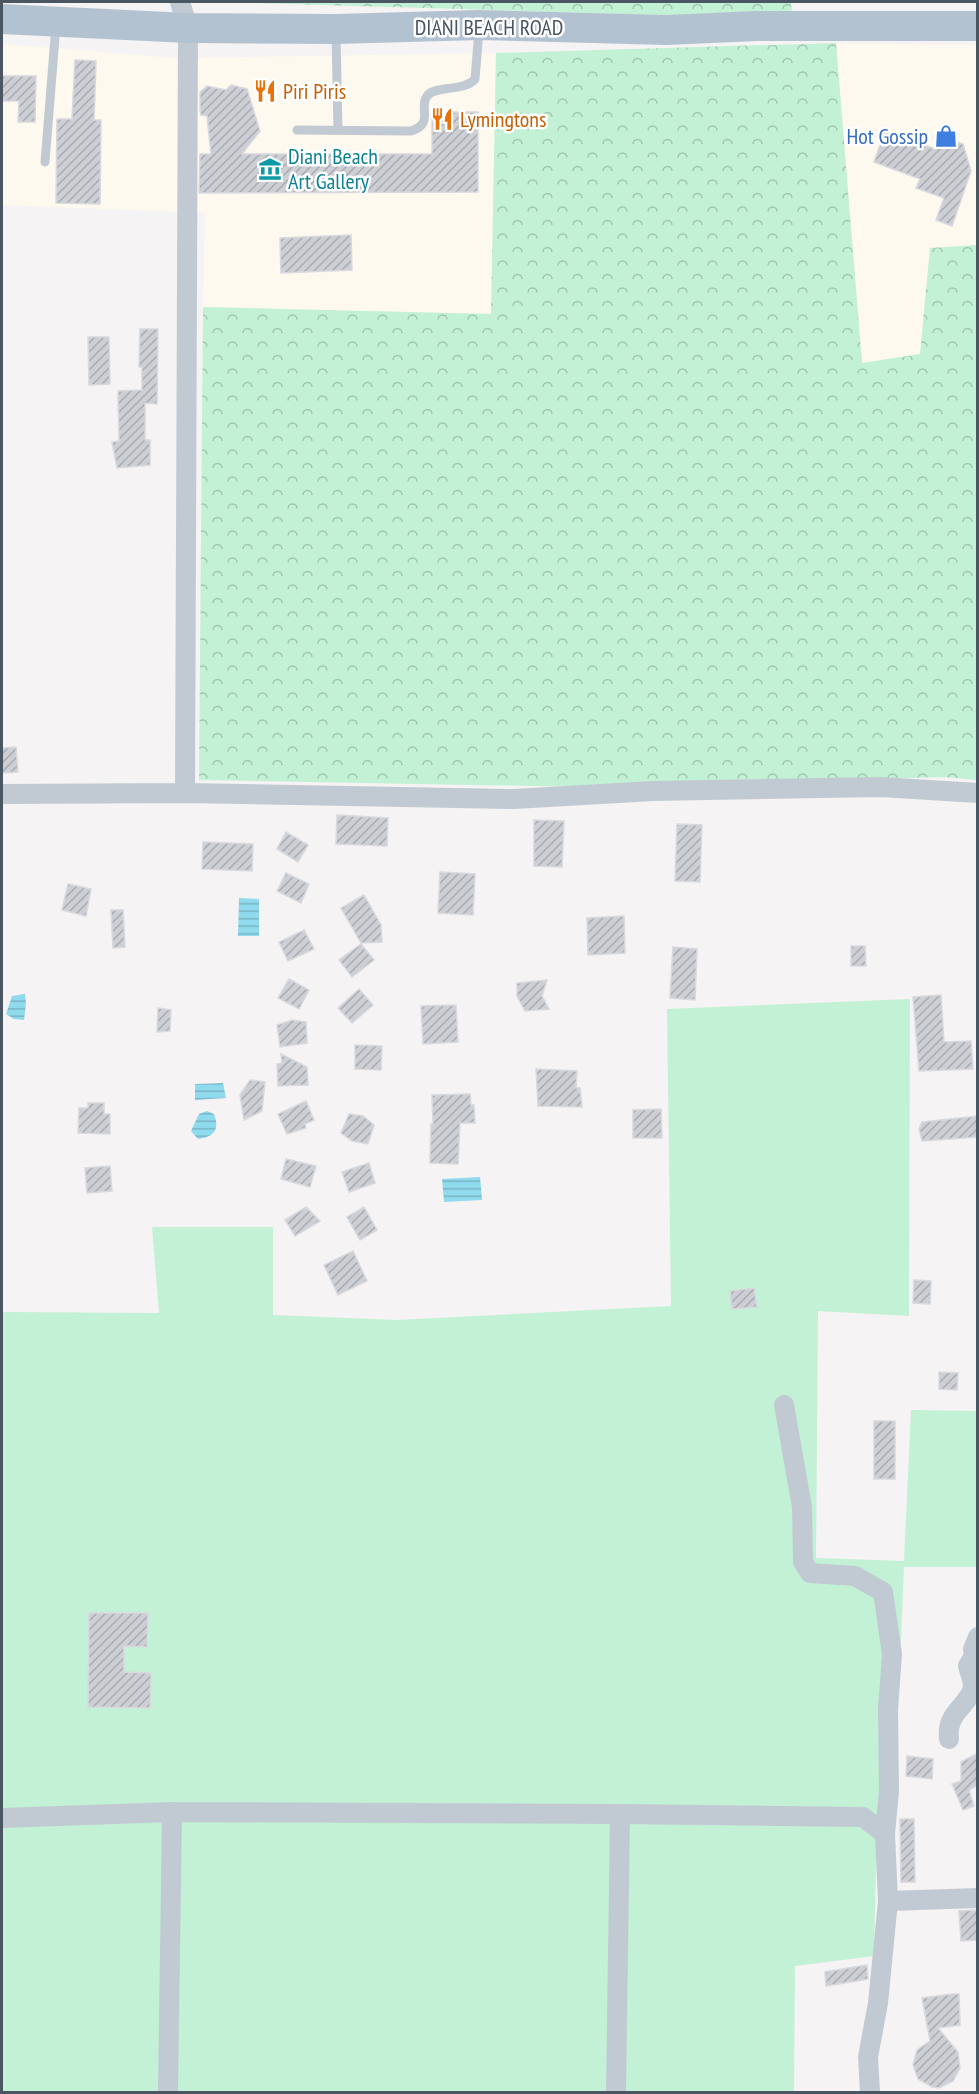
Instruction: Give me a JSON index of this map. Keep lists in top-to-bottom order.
{
  "streets": {
    "main road": ["DIANI BEACH ROAD"]
  },
  "places": {
    "restaurant": ["Piri Piris", "Lymingtons"],
    "shop": ["Hot Gossip"],
    "museum": ["Diani Beach Art Gallery"]
  }
}
